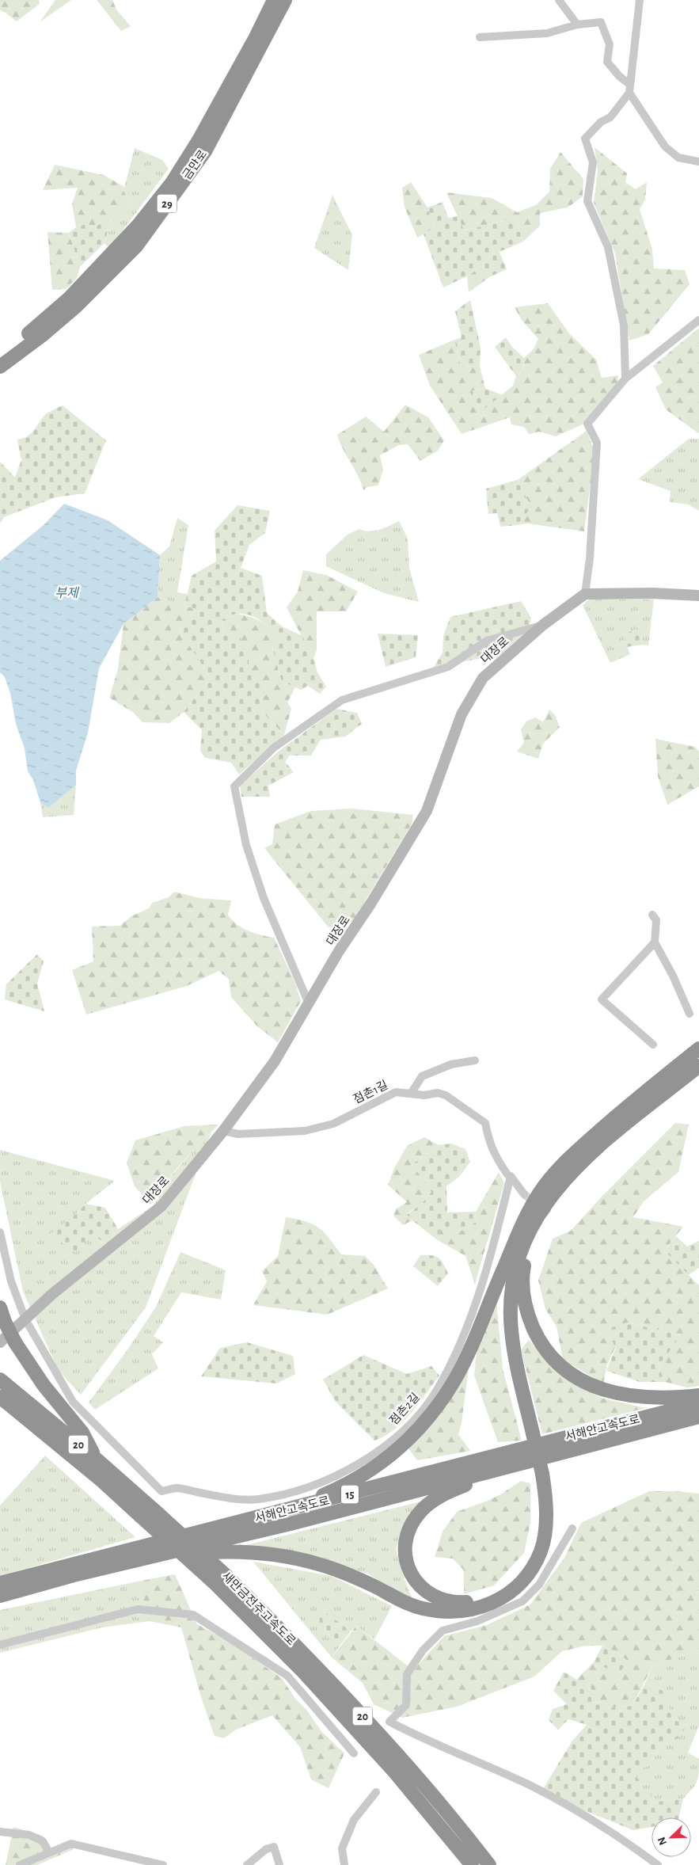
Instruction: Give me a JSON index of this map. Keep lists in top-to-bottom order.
{
  "streets": {
    "highway": [
      "금만로",
      "29",
      "서해안고속도로",
      "20",
      "15",
      "새만금전주고속도로"
    ],
    "street": ["대장로", "점촌1길", "점촌2길"]
  },
  "crossings": [
    ["대장로", "점촌1길"],
    ["대장로", "점촌2길"],
    ["점촌1길", "점촌2길"]
  ],
  "water": ["부제"],
  "north": "bottom left"
}
